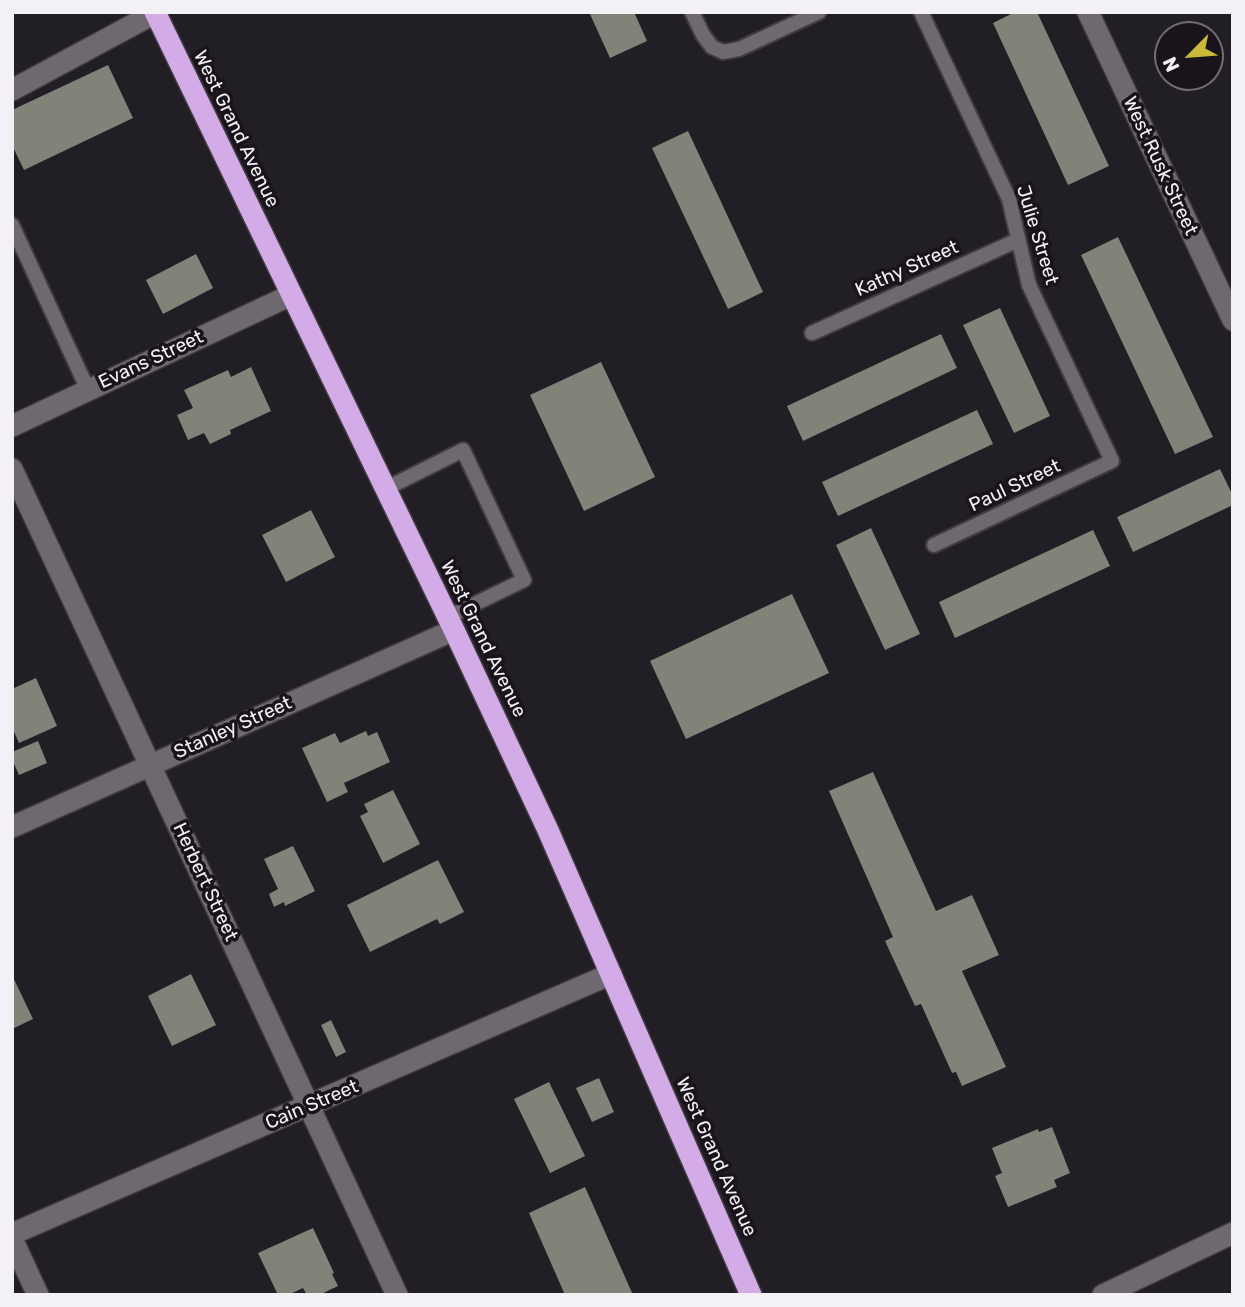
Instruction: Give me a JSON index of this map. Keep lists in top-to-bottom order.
{
  "streets": {
    "highway": ["West Grand Avenue"],
    "street": [
      "West Rusk Street",
      "Evans Street",
      "Stanley Street",
      "Herbert Street",
      "Cain Street"
    ],
    "lane": ["Julie Street", "Kathy Street", "Paul Street"]
  },
  "crossings": [
    ["West Grand Avenue", "Evans Street"],
    ["West Grand Avenue", "Stanley Street"],
    ["West Grand Avenue", "Cain Street"],
    ["Julie Street", "Kathy Street"],
    ["Julie Street", "Paul Street"],
    ["Stanley Street", "Herbert Street"],
    ["Herbert Street", "Cain Street"]
  ],
  "north": "bottom left"
}
